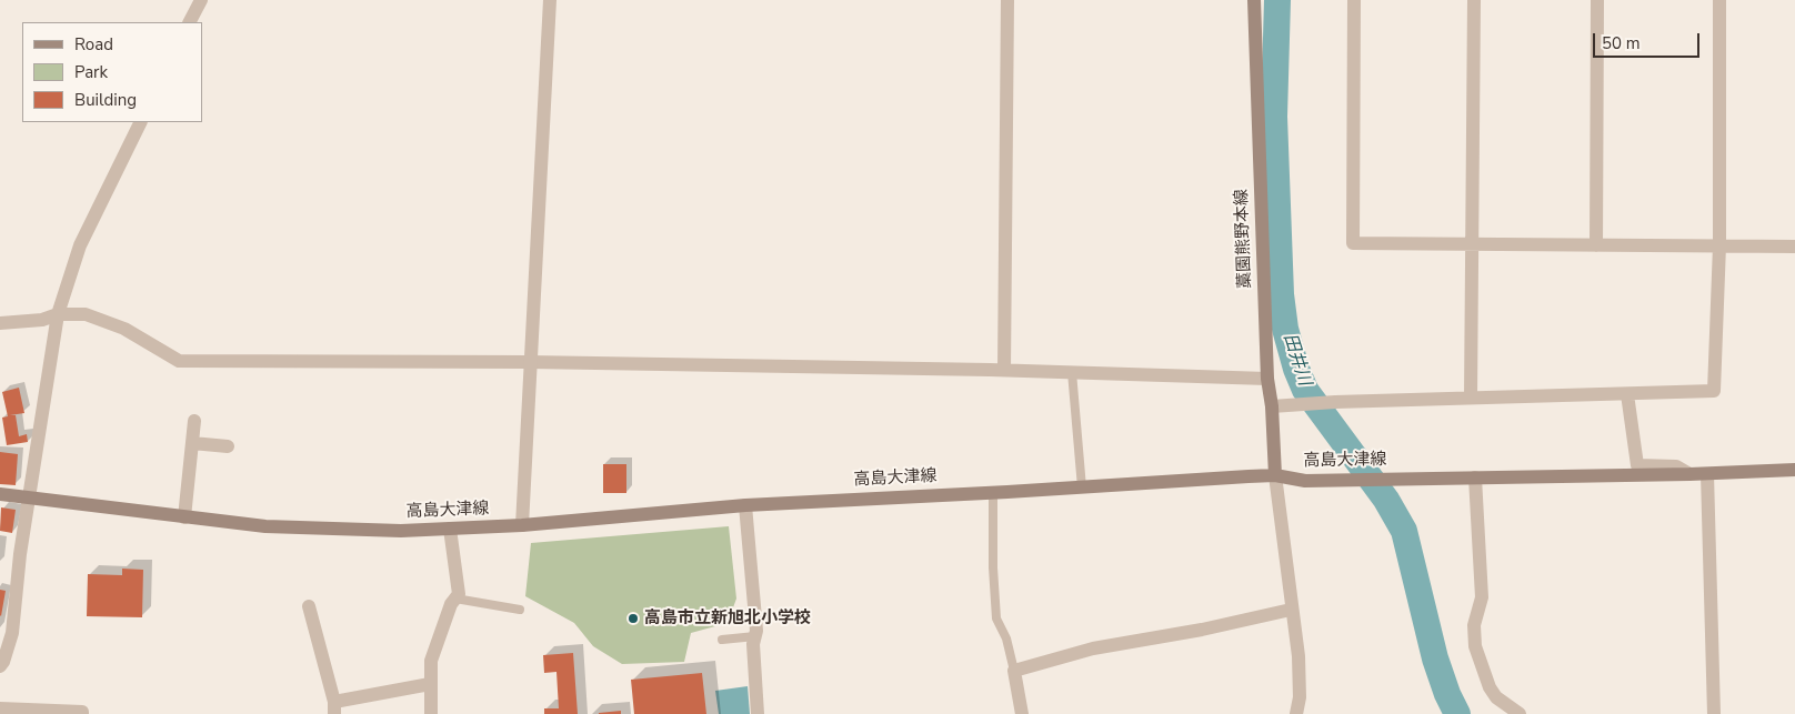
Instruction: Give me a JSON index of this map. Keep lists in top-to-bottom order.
{
  "streets": {
    "main road": ["藁園熊野本線", "高島大津線"]
  },
  "crossings": [
    ["藁園熊野本線", "高島大津線"]
  ],
  "water": ["田井川"],
  "places": ["高島市立新旭北小学校"],
  "legend": ["Road", "Park", "Building"],
  "scale_bar": "50 m"
}
